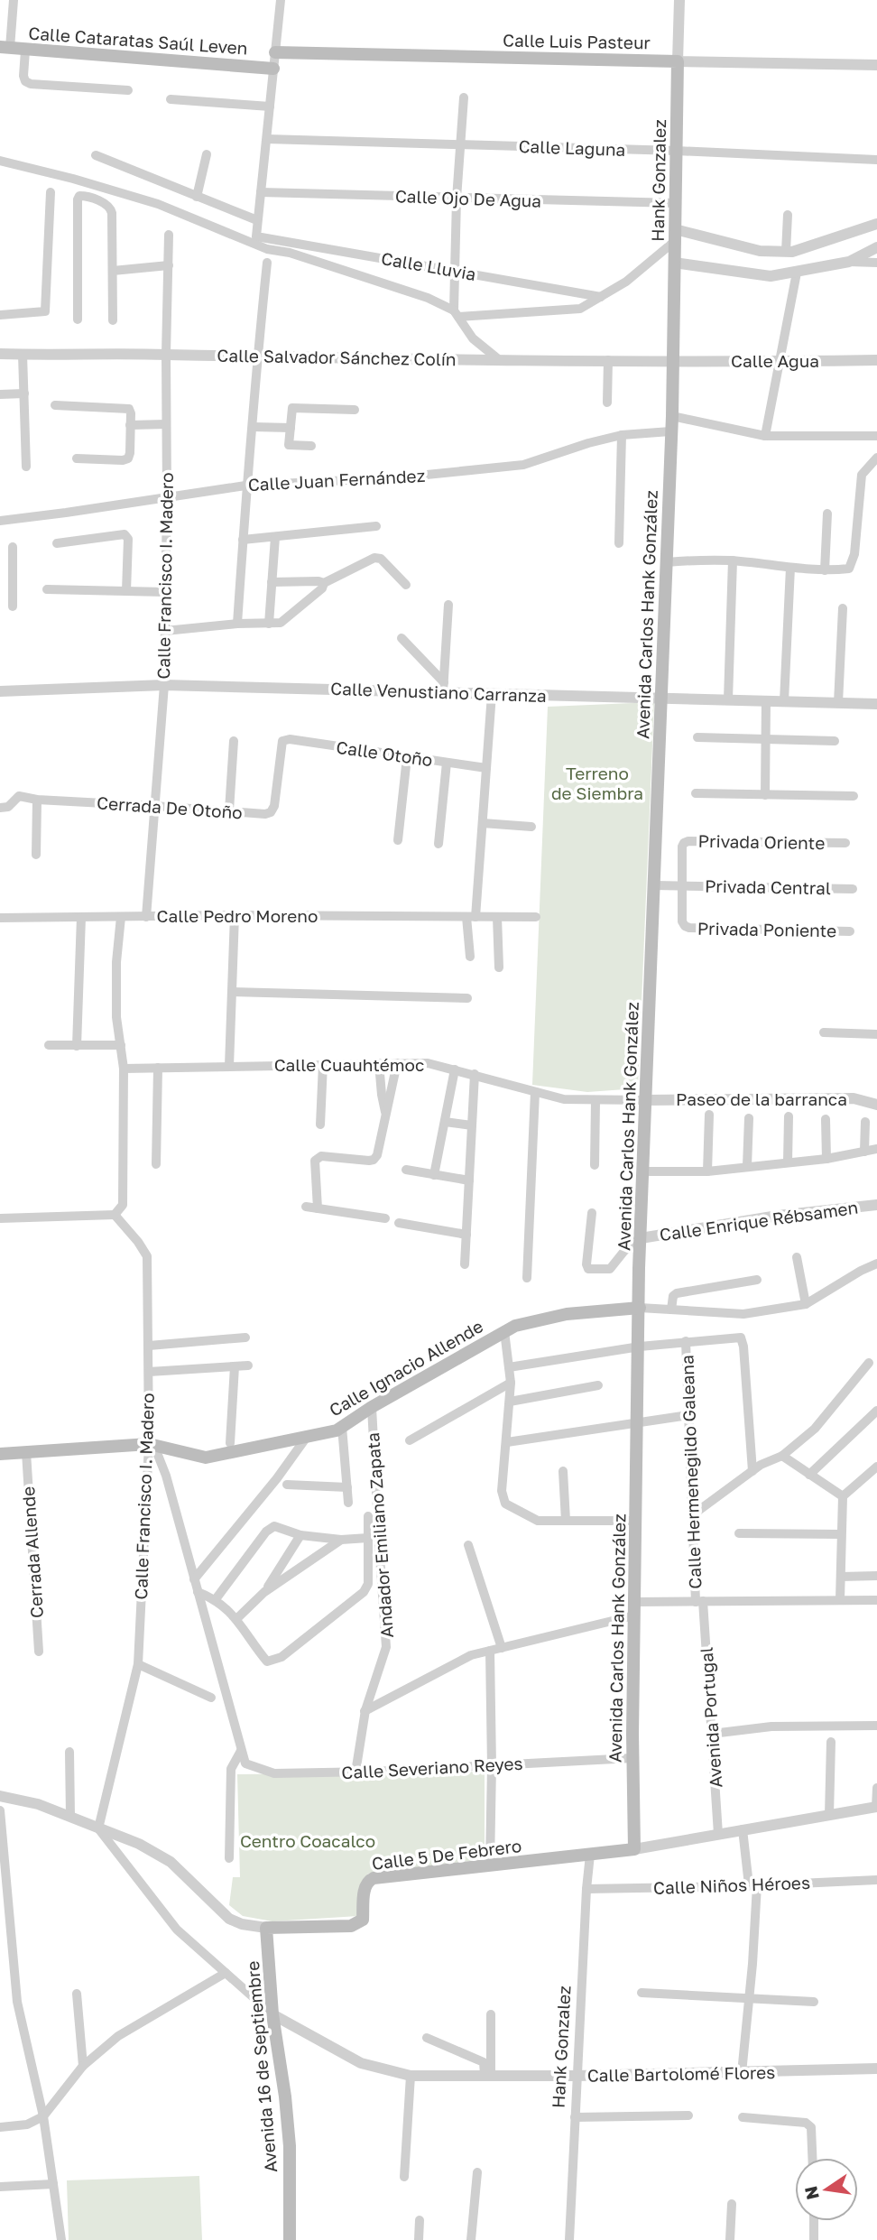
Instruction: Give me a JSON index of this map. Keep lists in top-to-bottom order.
{
  "streets": {
    "main road": [
      "Calle Cataratas Saúl Leven",
      "Calle Luis Pasteur",
      "Hank Gonzalez",
      "Avenida Carlos Hank González",
      "Calle Ignacio Allende",
      "Calle 5 De Febrero",
      "Avenida 16 de Septiembre"
    ],
    "street": [
      "Calle Laguna",
      "Calle Ojo De Agua",
      "Calle Lluvia",
      "Calle Salvador Sánchez Colín",
      "Calle Agua",
      "Calle Juan Fernández",
      "Calle Francisco I. Madero",
      "Calle Venustiano Carranza",
      "Calle Otoño",
      "Cerrada De Otoño",
      "Privada Oriente",
      "Privada Central",
      "Calle Pedro Moreno",
      "Privada Poniente",
      "Calle Cuauhtémoc",
      "Paseo de la barranca",
      "Calle Enrique Rébsamen",
      "Calle Hermenegildo Galeana",
      "Andador Emiliano Zapata",
      "Cerrada Allende",
      "Avenida Portugal",
      "Calle Severiano Reyes",
      "Calle Niños Héroes",
      "Calle Bartolomé Flores"
    ]
  },
  "crossings": [
    ["Calle Luis Pasteur", "Hank Gonzalez"],
    ["Calle Laguna", "Hank Gonzalez"],
    ["Hank Gonzalez", "Calle Ojo De Agua"],
    ["Hank Gonzalez", "Calle Salvador Sánchez Colín"],
    ["Hank Gonzalez", "Calle Agua"],
    ["Hank Gonzalez", "Avenida Carlos Hank González"],
    ["Hank Gonzalez", "Calle 5 De Febrero"],
    ["Hank Gonzalez", "Calle Niños Héroes"],
    ["Hank Gonzalez", "Calle Bartolomé Flores"],
    ["Calle Salvador Sánchez Colín", "Calle Agua"],
    ["Calle Salvador Sánchez Colín", "Calle Francisco I. Madero"],
    ["Calle Salvador Sánchez Colín", "Avenida Carlos Hank González"],
    ["Calle Agua", "Avenida Carlos Hank González"],
    ["Calle Juan Fernández", "Calle Francisco I. Madero"],
    ["Calle Juan Fernández", "Avenida Carlos Hank González"],
    ["Calle Francisco I. Madero", "Calle Venustiano Carranza"],
    ["Calle Francisco I. Madero", "Cerrada De Otoño"],
    ["Calle Francisco I. Madero", "Calle Pedro Moreno"],
    ["Calle Francisco I. Madero", "Calle Ignacio Allende"],
    ["Avenida Carlos Hank González", "Calle Venustiano Carranza"],
    ["Avenida Carlos Hank González", "Privada Central"],
    ["Avenida Carlos Hank González", "Calle Cuauhtémoc"],
    ["Avenida Carlos Hank González", "Paseo de la barranca"],
    ["Avenida Carlos Hank González", "Calle Enrique Rébsamen"],
    ["Avenida Carlos Hank González", "Calle Ignacio Allende"],
    ["Avenida Carlos Hank González", "Calle Severiano Reyes"],
    ["Calle Otoño", "Cerrada De Otoño"],
    ["Privada Oriente", "Privada Central"],
    ["Privada Central", "Privada Poniente"],
    ["Calle Cuauhtémoc", "Paseo de la barranca"],
    ["Calle Ignacio Allende", "Andador Emiliano Zapata"],
    ["Calle Ignacio Allende", "Cerrada Allende"],
    ["Calle Hermenegildo Galeana", "Avenida Portugal"],
    ["Andador Emiliano Zapata", "Calle Severiano Reyes"],
    ["Calle 5 De Febrero", "Avenida 16 de Septiembre"],
    ["Avenida 16 de Septiembre", "Calle Bartolomé Flores"]
  ],
  "parks": ["Terreno de Siembra", "Centro Coacalco"],
  "north": "left"
}
